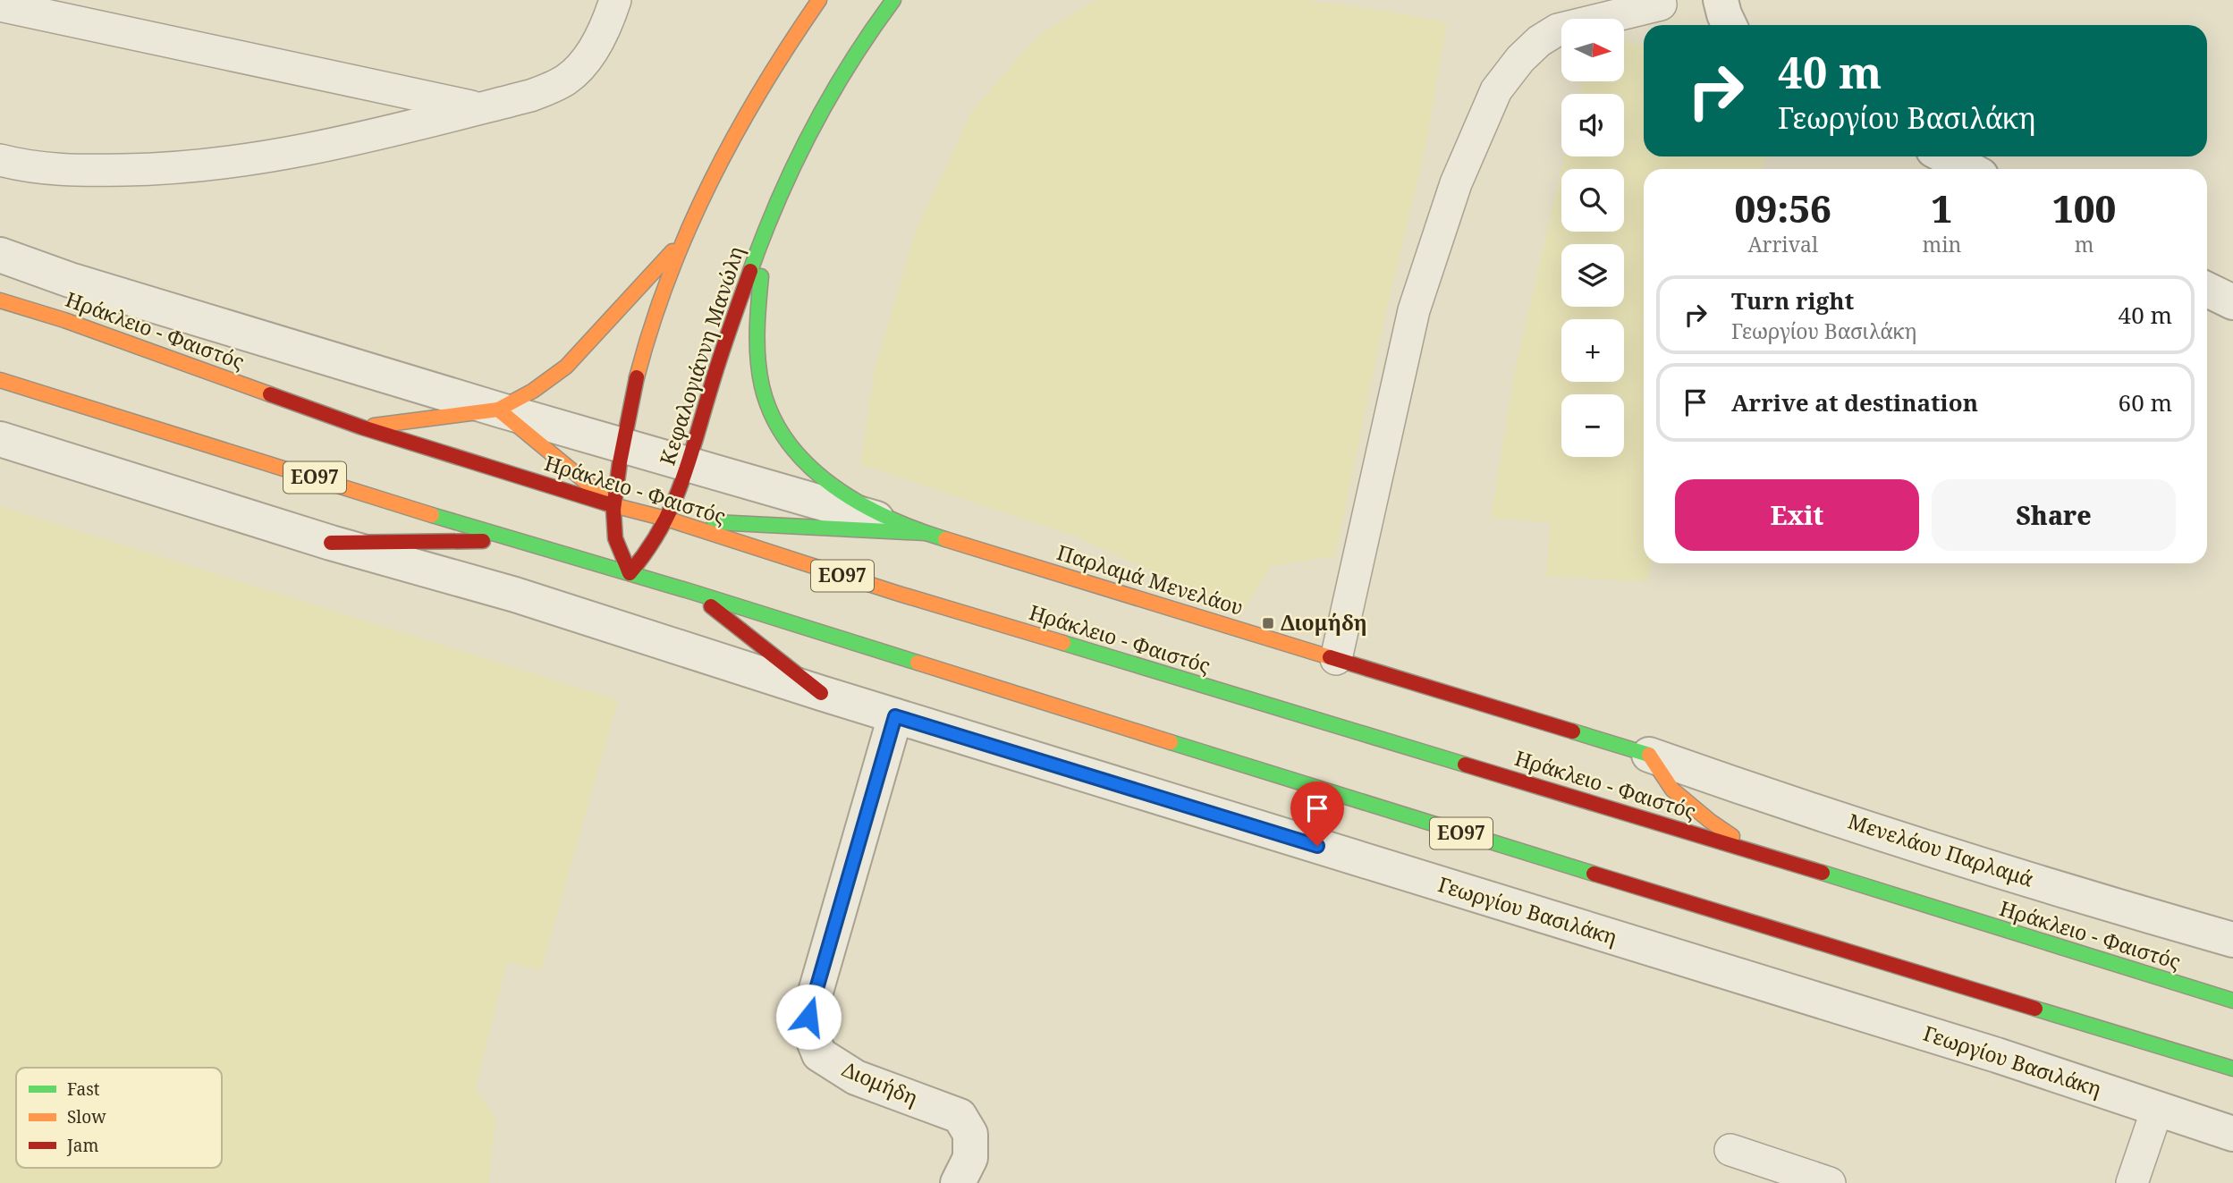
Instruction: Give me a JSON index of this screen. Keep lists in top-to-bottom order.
{
  "streets": {
    "main road": [
      "Ηράκλειο - Φαιστός",
      "Κεφαλογιάννη Μανώλη",
      "ΕΟ97",
      "Παρλαμά Μενελάου"
    ],
    "street": ["Μενελάου Παρλαμά", "Γεωργίου Βασιλάκη", "Διομήδη"]
  },
  "crossings": [
    ["Ηράκλειο - Φαιστός", "Κεφαλογιάννη Μανώλη"],
    ["Κεφαλογιάννη Μανώλη", "ΕΟ97"],
    ["Παρλαμά Μενελάου", "Μενελάου Παρλαμά"],
    ["Γεωργίου Βασιλάκη", "Διομήδη"]
  ],
  "places": {
    "transit": ["Διομήδη"]
  },
  "legend": ["Fast", "Slow", "Jam"],
  "north": "right",
  "page": {
    "map_buttons": ["+", "−"],
    "turn": ["40 m", "Γεωργίου Βασιλάκη"],
    "eta": [
      "09:56",
      "Arrival",
      "1",
      "min",
      "100",
      "m"
    ],
    "list": [
      {
        "name": "Turn right",
        "note": "Γεωργίου Βασιλάκη",
        "value": "40 m"
      },
      {
        "name": "Arrive at destination",
        "value": "60 m"
      }
    ],
    "buttons": ["Exit", "Share"]
  }
}
